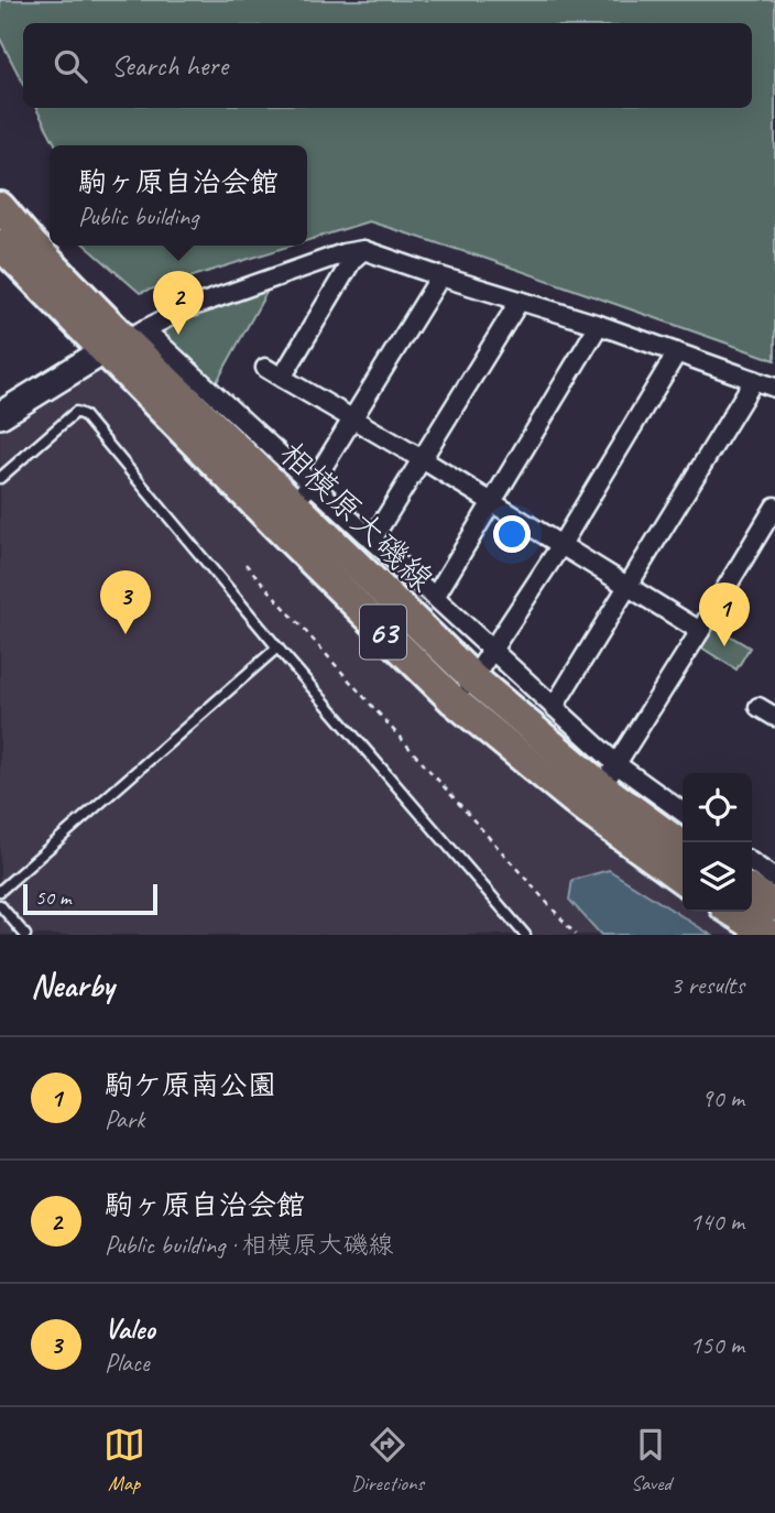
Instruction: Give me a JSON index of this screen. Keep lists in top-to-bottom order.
{
  "streets": {
    "main road": ["相模原大磯線", "63"]
  },
  "scale_bar": "50 m",
  "page": {
    "search": "Search here",
    "popup": ["駒ヶ原自治会館", "Public building"],
    "pins": ["2", "3", "1"],
    "scale": "50 m",
    "heading": ["Nearby", "3 results"],
    "list": [
      {
        "mark": "1",
        "name": "駒ケ原南公園",
        "note": "Park",
        "value": "90 m"
      },
      {
        "mark": "2",
        "name": "駒ヶ原自治会館",
        "note": "Public building · 相模原大磯線",
        "value": "140 m"
      },
      {
        "mark": "3",
        "name": "Valeo",
        "note": "Place",
        "value": "150 m"
      }
    ],
    "nav": ["Map", "Directions", "Saved"]
  }
}
